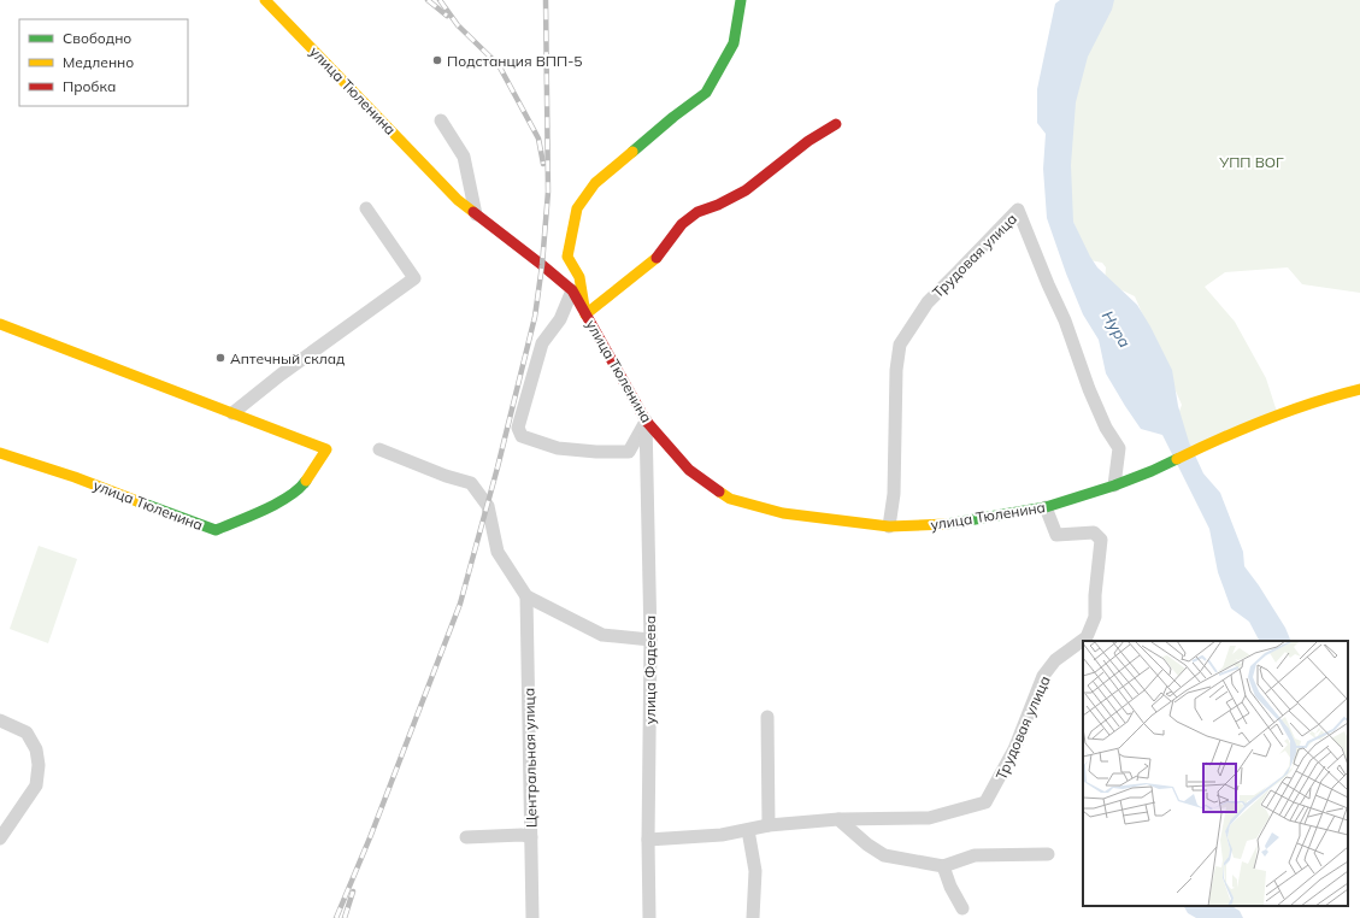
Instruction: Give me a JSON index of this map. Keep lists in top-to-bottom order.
{
  "streets": {
    "street": [
      "улица Тюленина",
      "Трудовая улица",
      "улица Фадеева",
      "Центральная улица"
    ]
  },
  "crossings": [
    ["улица Тюленина", "Трудовая улица"],
    ["улица Тюленина", "улица Фадеева"],
    ["Трудовая улица", "улица Фадеева"]
  ],
  "water": ["Нура"],
  "parks": ["УПП ВОГ"],
  "places": ["Подстанция ВПП-5", "Аптечный склад"],
  "legend": ["Свободно", "Медленно", "Пробка"]
}
